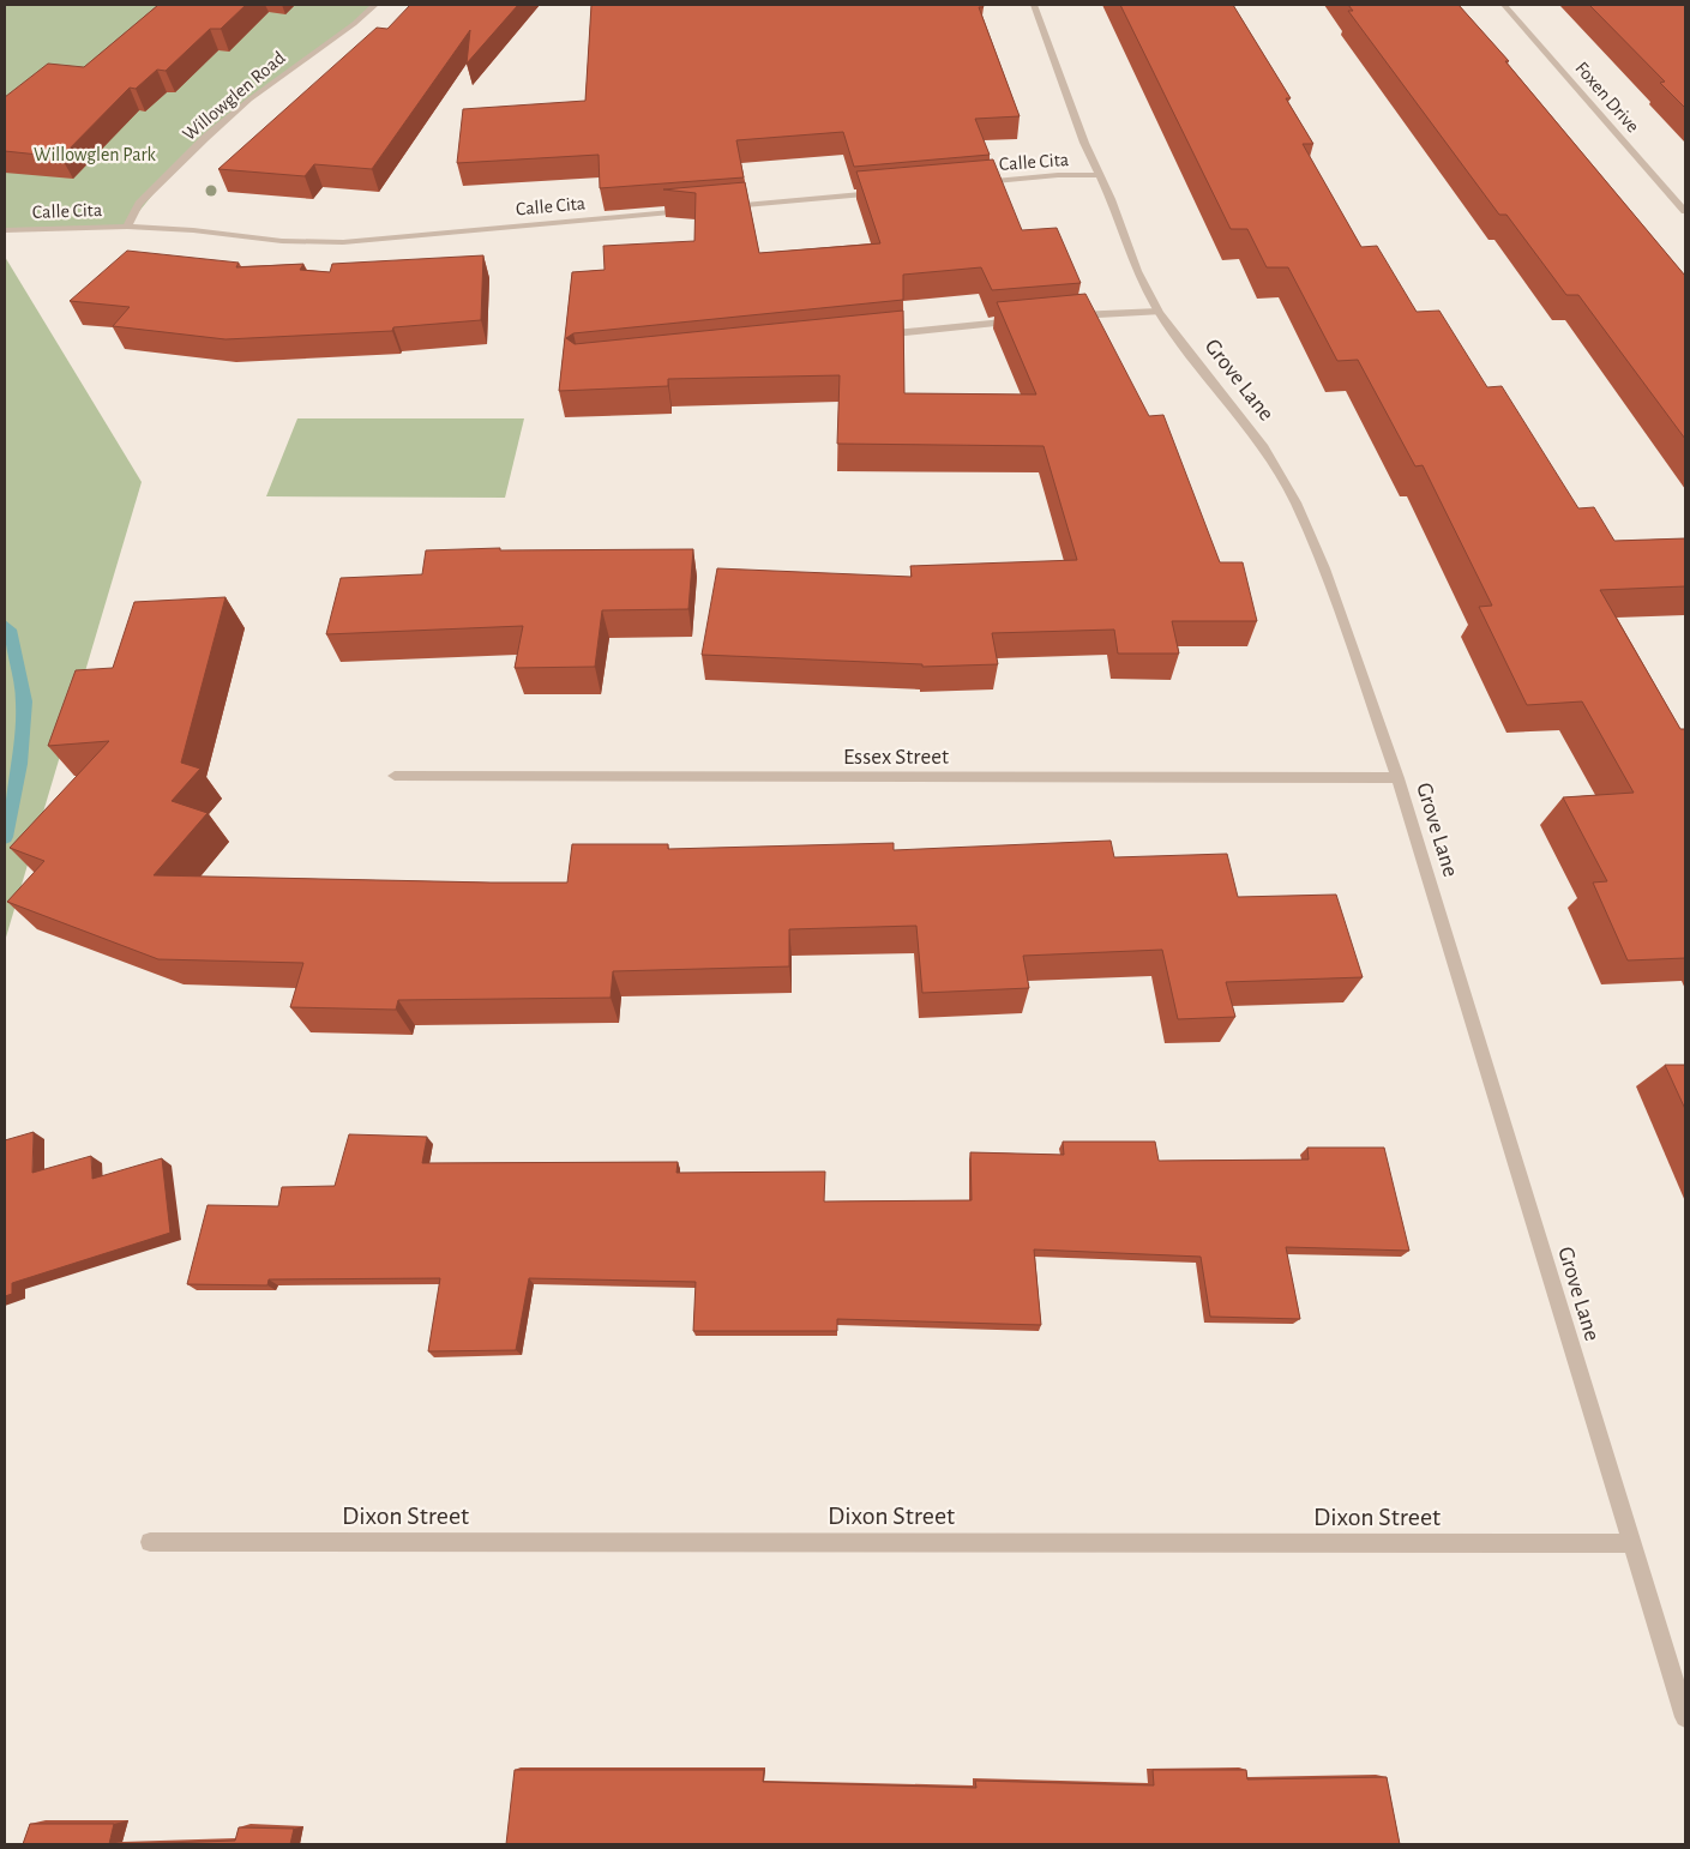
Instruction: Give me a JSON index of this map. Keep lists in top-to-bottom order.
{
  "streets": {
    "street": [
      "Willowglen Road",
      "Foxen Drive",
      "Calle Cita",
      "Grove Lane",
      "Essex Street",
      "Dixon Street"
    ]
  },
  "crossings": [
    ["Willowglen Road", "Calle Cita"],
    ["Calle Cita", "Grove Lane"],
    ["Grove Lane", "Essex Street"],
    ["Grove Lane", "Dixon Street"]
  ],
  "parks": ["Willowglen Park"]
}
